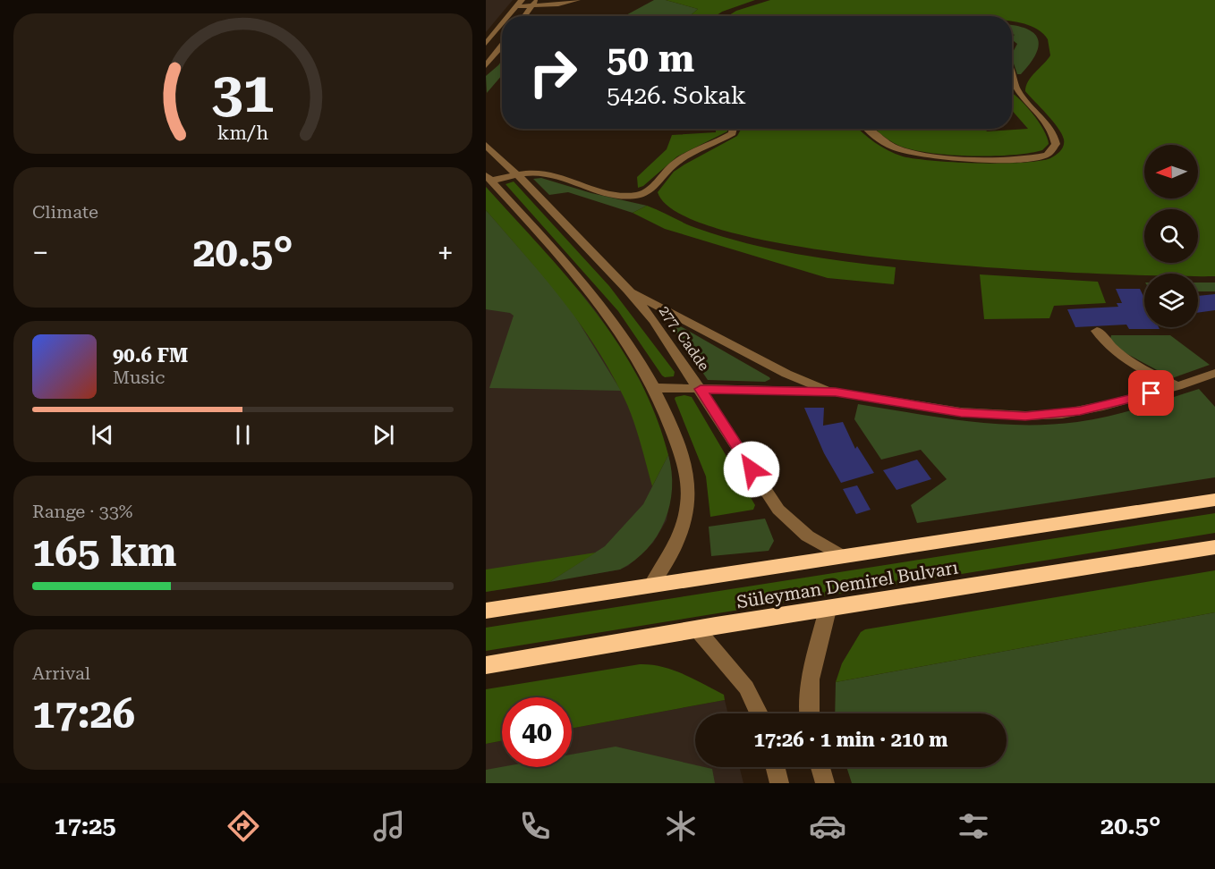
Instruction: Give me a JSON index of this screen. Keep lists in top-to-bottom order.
{
  "streets": {
    "highway": ["Süleyman Demirel Bulvarı"],
    "street": ["277. Cadde"]
  },
  "crossings": [
    ["277. Cadde", "Süleyman Demirel Bulvarı"]
  ],
  "north": "left",
  "page": {
    "turn": ["50 m", "5426. Sokak"],
    "tile": [
      "Climate",
      ["Range · 33%", "165 km"],
      ["Arrival", "17:26"]
    ],
    "heat": ["−", "20.5°", "+"],
    "song": ["90.6 FM", "Music"],
    "limit": "40",
    "trip": "17:26 · 1 min · 210 m",
    "tabs": ["17:25", "20.5°"],
    "gauge": ["31", "km/h"]
  }
}
